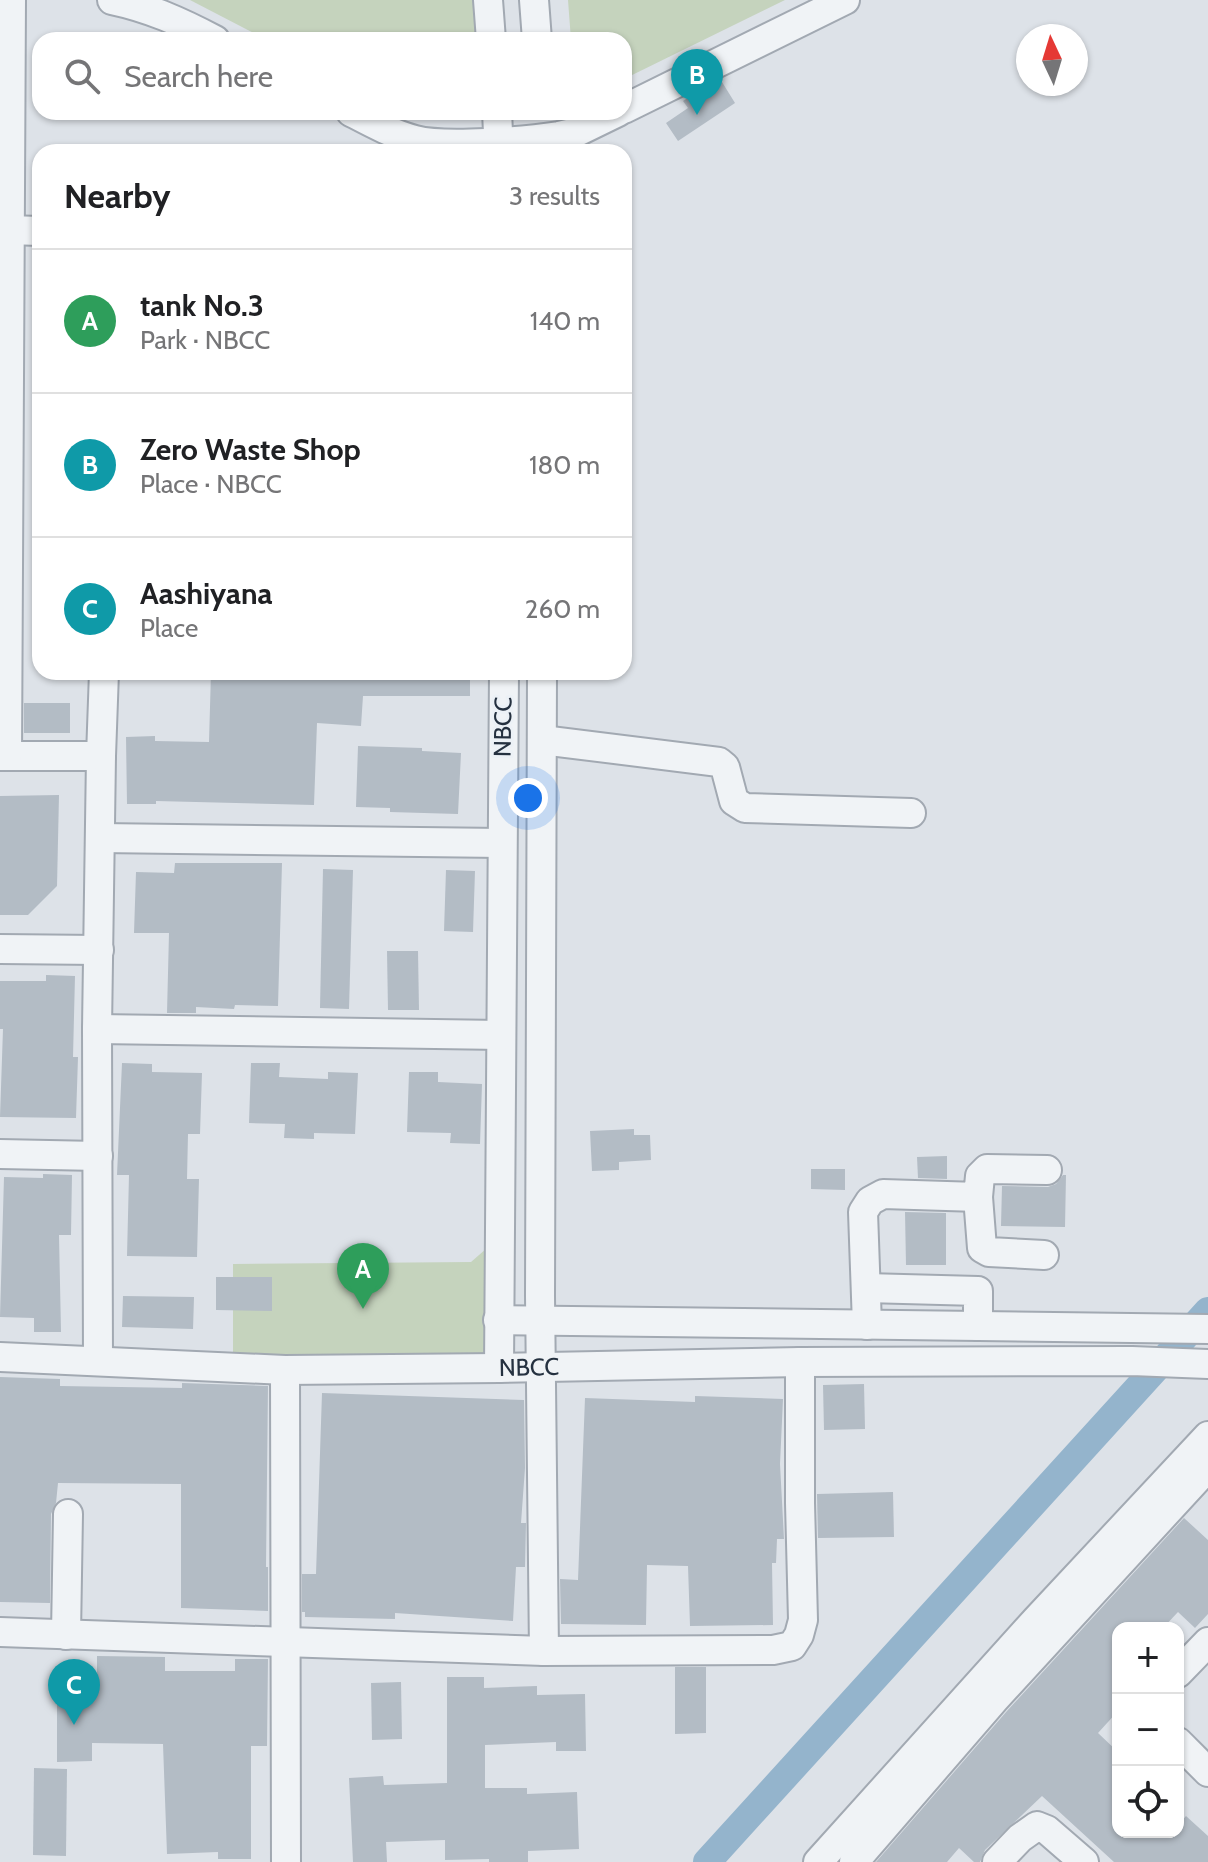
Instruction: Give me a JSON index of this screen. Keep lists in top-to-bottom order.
{
  "streets": {
    "street": ["NBCC"]
  },
  "north": "top",
  "page": {
    "search": "Search here",
    "pins": ["B", "A", "C"],
    "heading": ["Nearby", "3 results"],
    "list": [
      {
        "mark": "A",
        "name": "tank No.3",
        "note": "Park · NBCC",
        "value": "140 m"
      },
      {
        "mark": "B",
        "name": "Zero Waste Shop",
        "note": "Place · NBCC",
        "value": "180 m"
      },
      {
        "mark": "C",
        "name": "Aashiyana",
        "note": "Place",
        "value": "260 m"
      }
    ],
    "map_buttons": ["+", "−"]
  }
}
